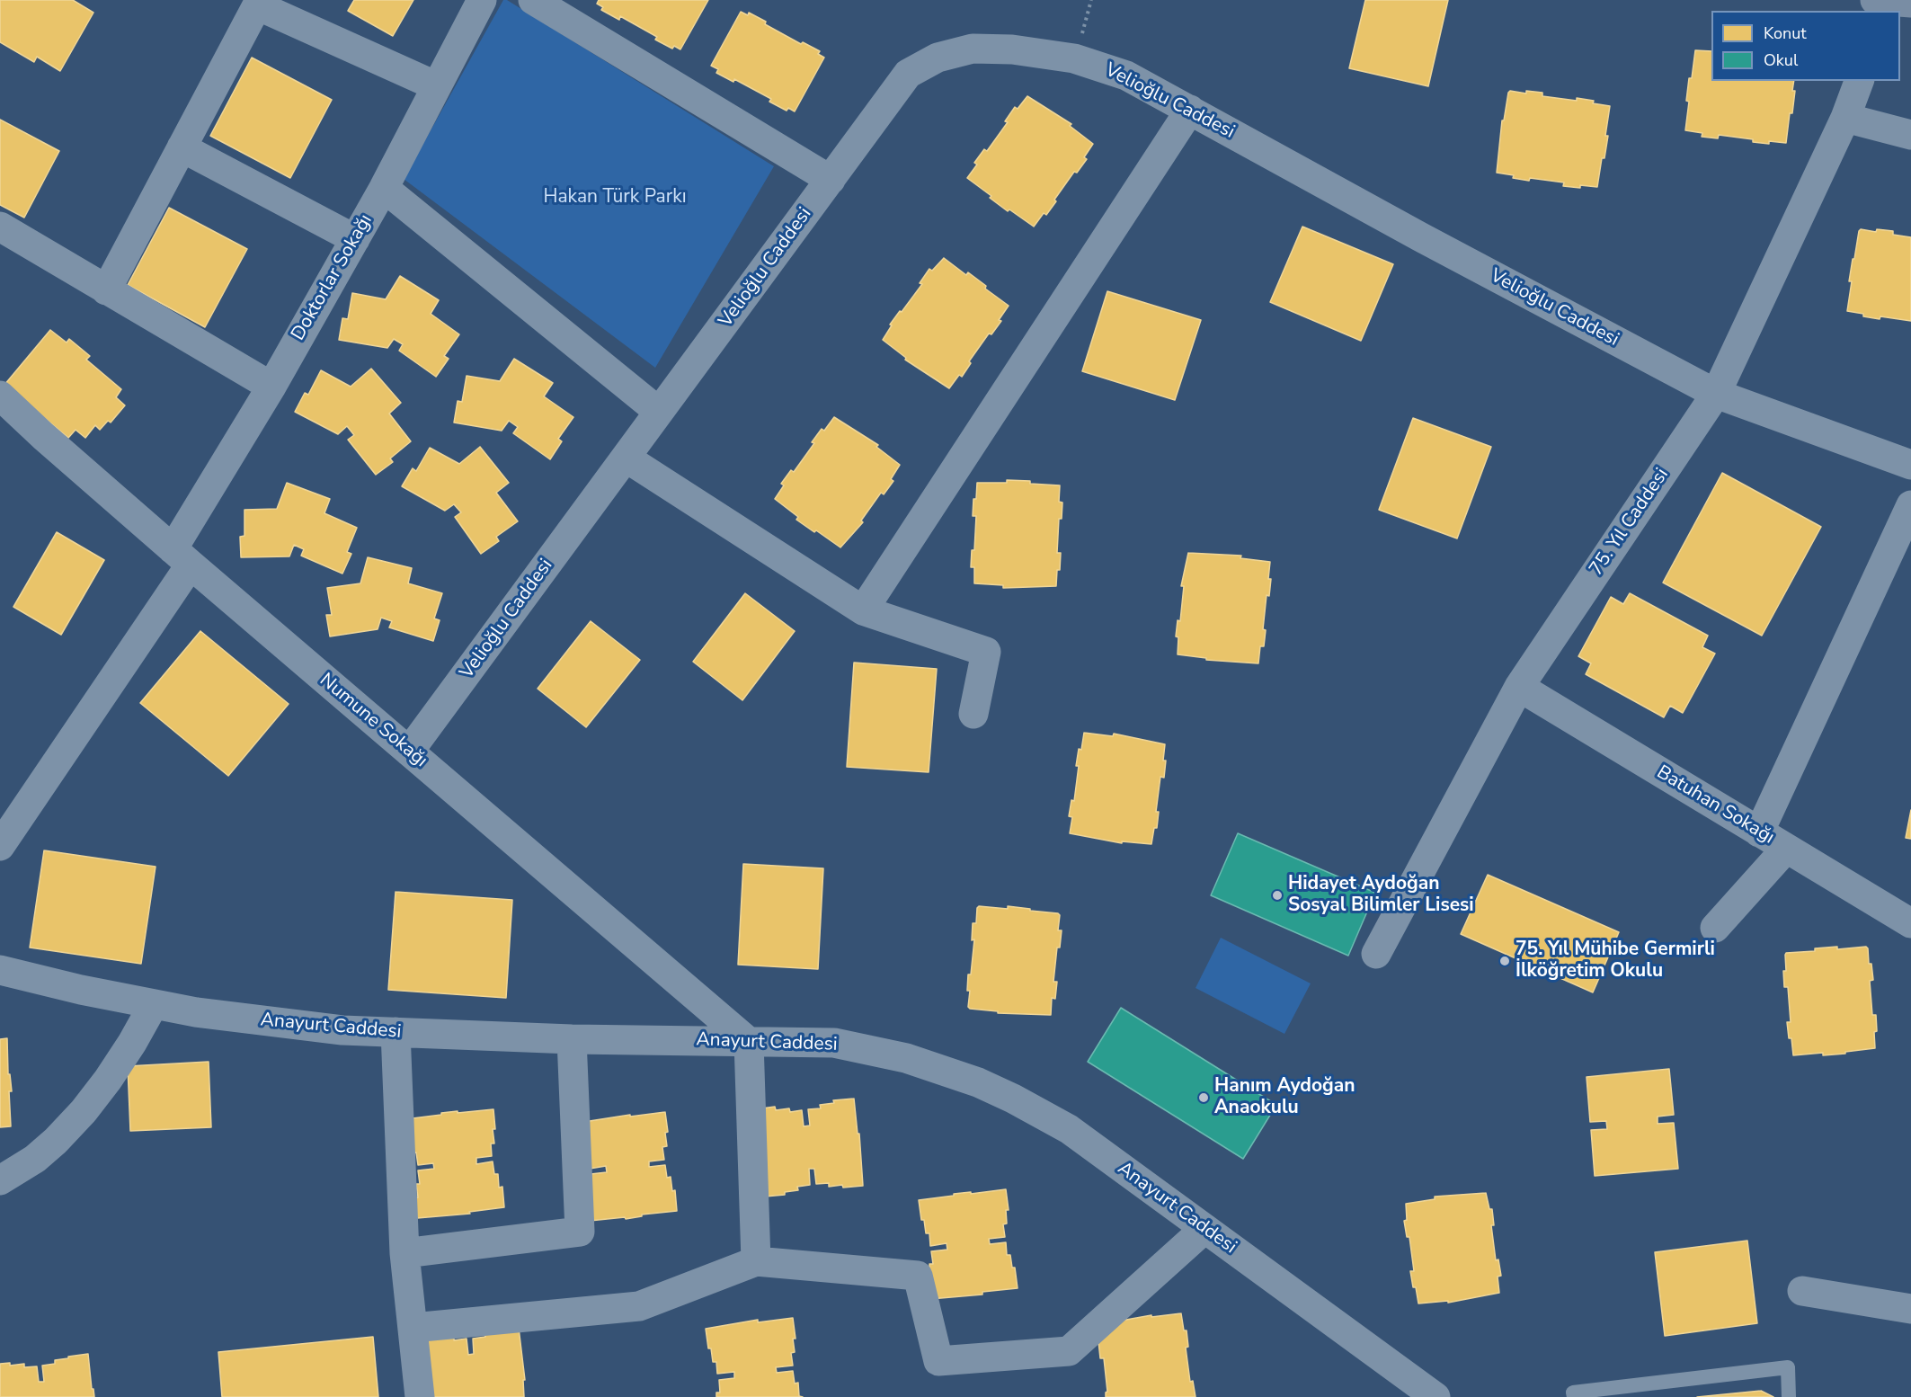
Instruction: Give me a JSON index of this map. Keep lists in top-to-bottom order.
{
  "streets": {
    "street": [
      "Velioğlu Caddesi",
      "Doktorlar Sokağı",
      "75. Yıl Caddesi",
      "Numune Sokağı",
      "Batuhan Sokağı",
      "Anayurt Caddesi"
    ]
  },
  "crossings": [
    ["Velioğlu Caddesi", "75. Yıl Caddesi"],
    ["Velioğlu Caddesi", "Numune Sokağı"],
    ["Doktorlar Sokağı", "Numune Sokağı"],
    ["75. Yıl Caddesi", "Batuhan Sokağı"],
    ["Numune Sokağı", "Anayurt Caddesi"]
  ],
  "parks": ["Hakan Türk Parkı"],
  "places": ["Hidayet Aydoğan Sosyal Bilimler Lisesi", "75. Yıl Mühibe Germirli İlköğretim Okulu", "Hanım Aydoğan Anaokulu"],
  "legend": ["Konut", "Okul"]
}
